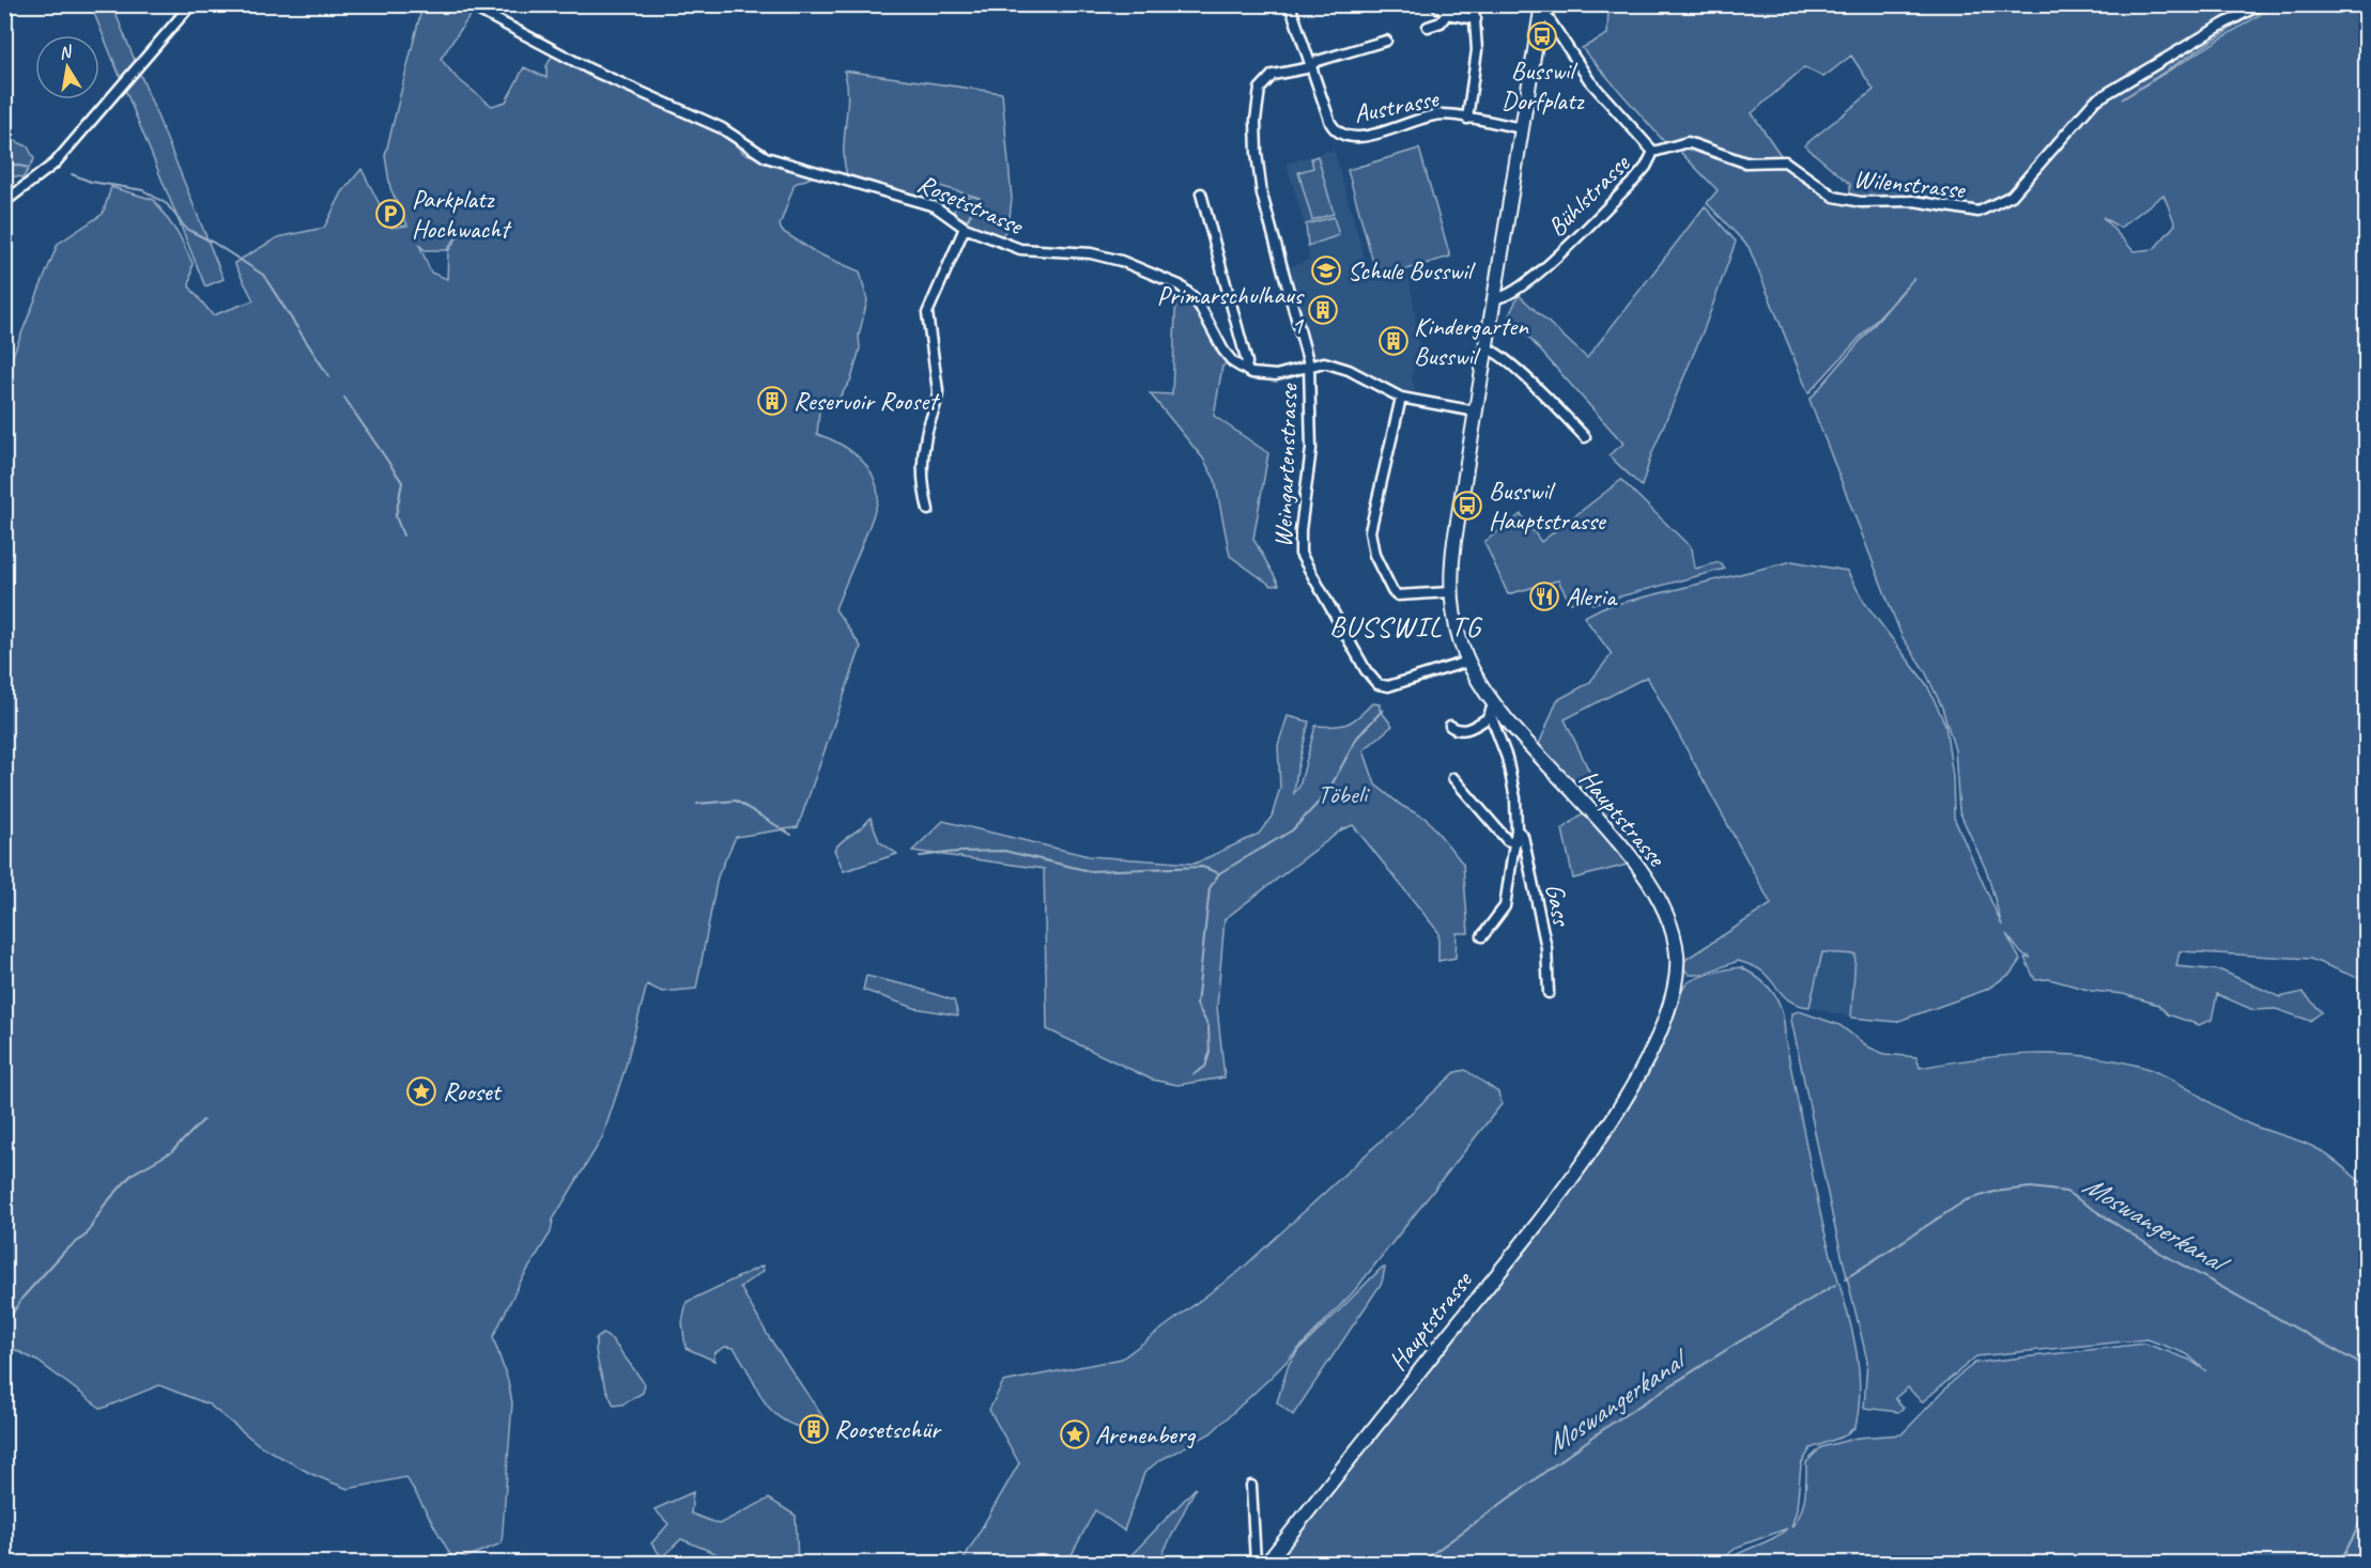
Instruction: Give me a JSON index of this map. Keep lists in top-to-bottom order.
{
  "streets": {
    "street": [
      "Austrasse",
      "Wilenstrasse",
      "Bühlstrasse",
      "Rosetstrasse",
      "Weingartenstrasse",
      "Hauptstrasse",
      "Gass"
    ]
  },
  "crossings": [
    ["Austrasse", "Hauptstrasse"],
    ["Wilenstrasse", "Bühlstrasse"],
    ["Bühlstrasse", "Hauptstrasse"],
    ["Weingartenstrasse", "Hauptstrasse"]
  ],
  "districts": ["BUSSWIL TG"],
  "water": ["Moswangerkanal"],
  "parks": ["Töbeli"],
  "places": {
    "bus stop": ["Busswil Dorfplatz", "Busswil Hauptstrasse"],
    "parking": ["Parkplatz Hochwacht"],
    "school or university": ["Schule Busswil"],
    "building": [
      "Primarschulhaus 1",
      "Kindergarten Busswil",
      "Reservoir Rooset",
      "Roosetschür"
    ],
    "restaurant": ["Aleria"],
    "place": ["Rooset", "Arenenberg"]
  },
  "north": "top"
}
